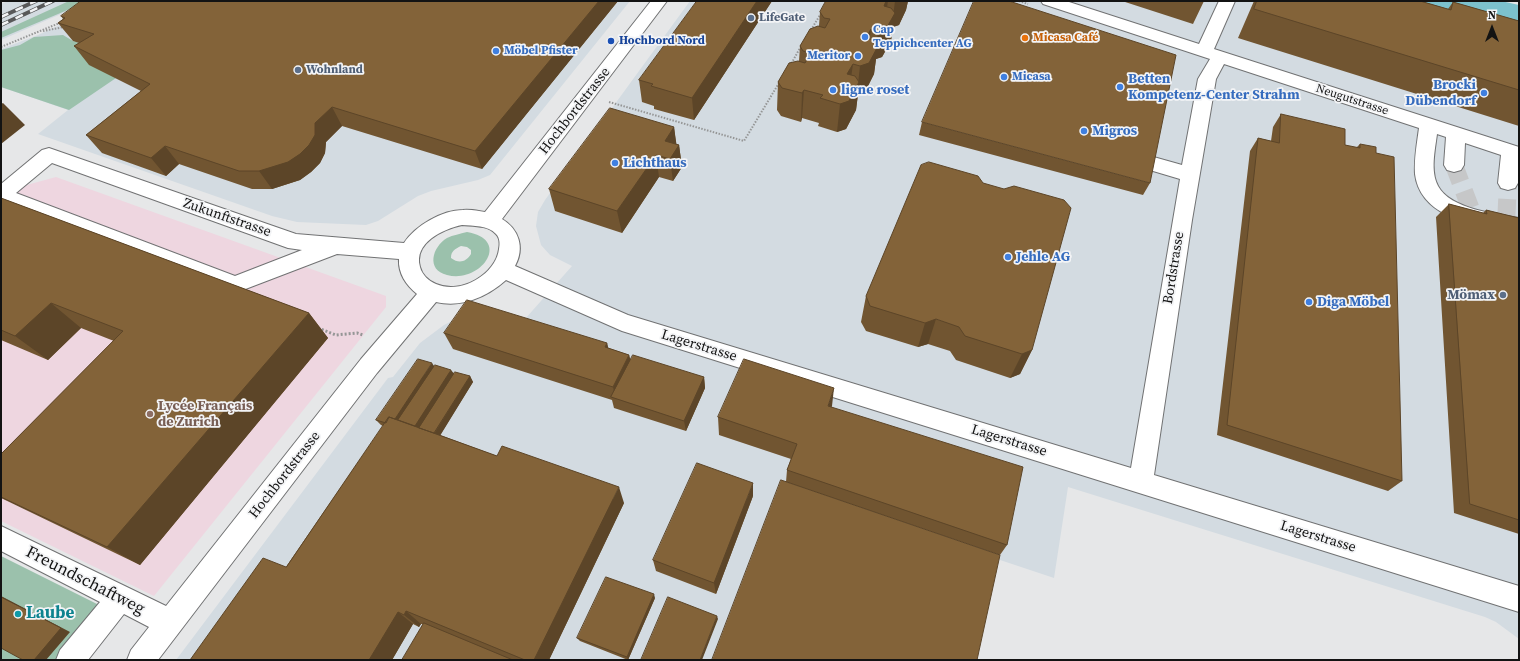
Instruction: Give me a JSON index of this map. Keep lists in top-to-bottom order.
{
  "streets": {
    "street": [
      "Neugutstrasse",
      "Hochbordstrasse",
      "Zukunftstrasse",
      "Bordstrasse",
      "Lagerstrasse",
      "Freundschaftweg"
    ]
  },
  "crossings": [
    ["Neugutstrasse", "Bordstrasse"],
    ["Hochbordstrasse", "Zukunftstrasse"],
    ["Hochbordstrasse", "Lagerstrasse"],
    ["Hochbordstrasse", "Freundschaftweg"],
    ["Zukunftstrasse", "Lagerstrasse"],
    ["Bordstrasse", "Lagerstrasse"]
  ],
  "places": [
    "LifeGate",
    "Cap Teppichcenter AG",
    "Micasa Café",
    "Hochbord Nord",
    "Möbel Pfister",
    "Meritor",
    "Wohnland",
    "Micasa",
    "Betten Kompetenz-Center Strahm",
    "ligne roset",
    "Brocki Dübendorf",
    "Migros",
    "Lichthaus",
    "Jehle AG",
    "Mömax",
    "Diga Möbel",
    "Lycée Français de Zurich",
    "Laube"
  ],
  "north": "top"
}
